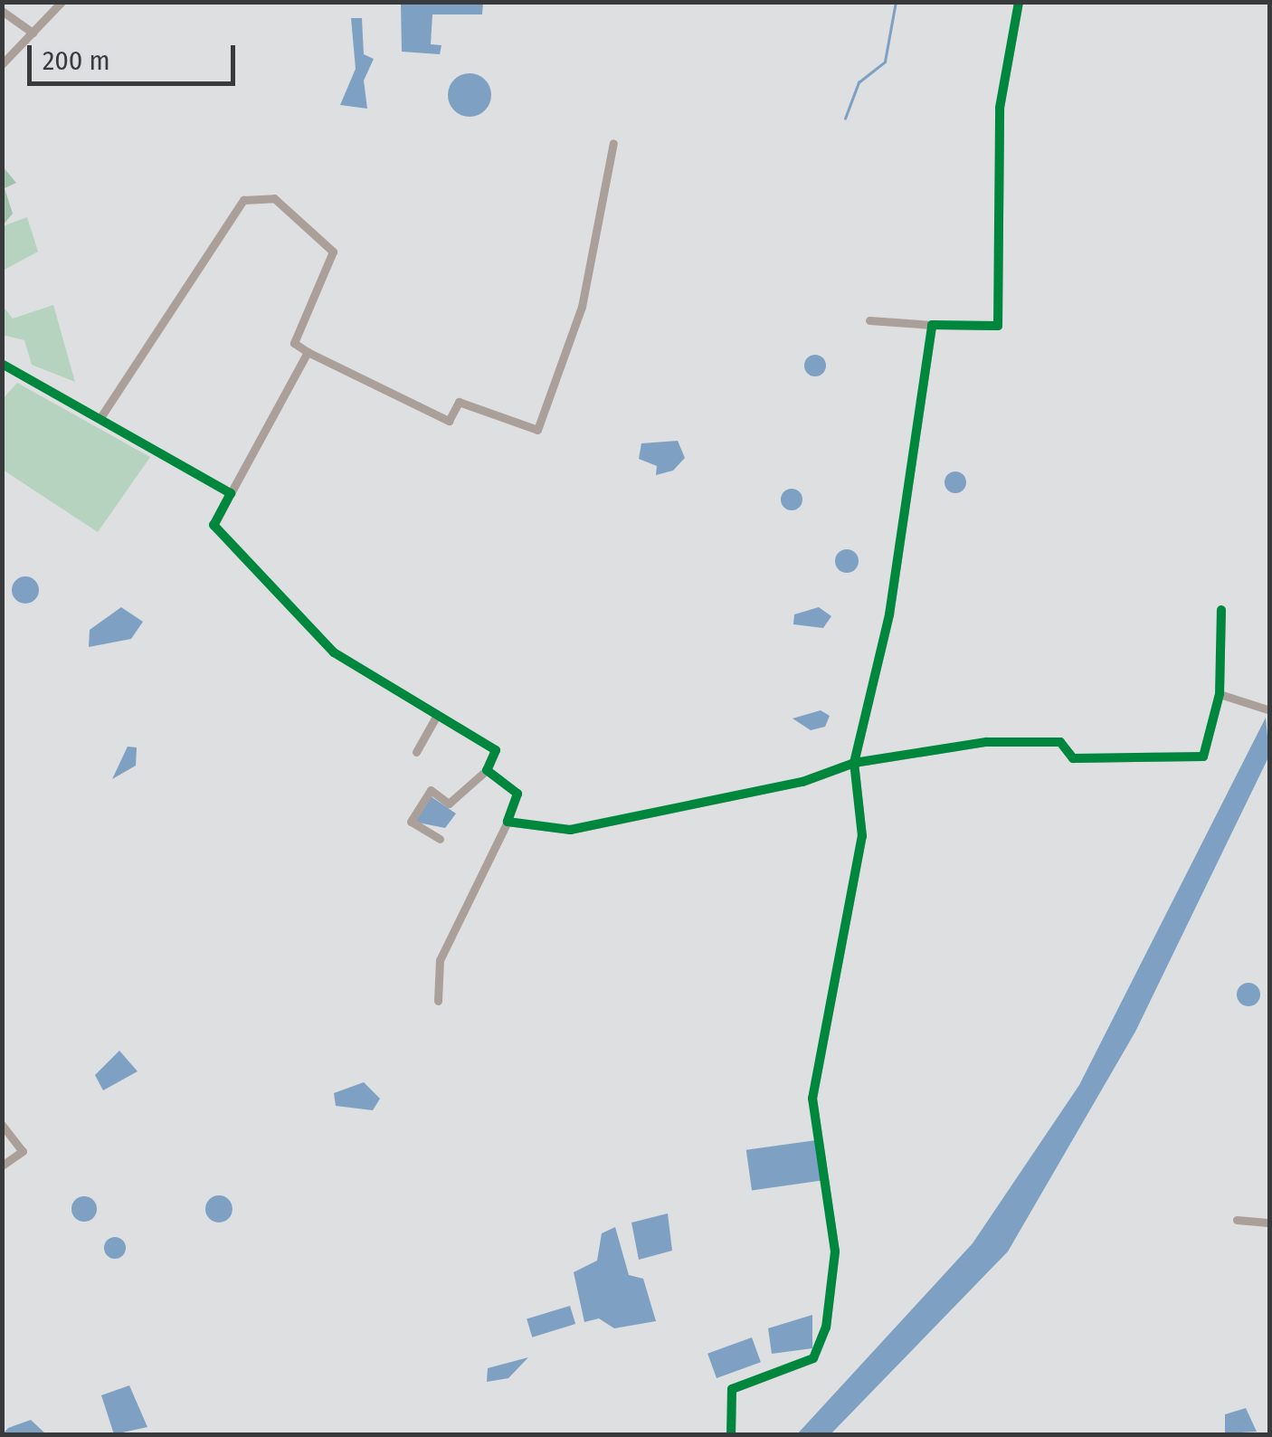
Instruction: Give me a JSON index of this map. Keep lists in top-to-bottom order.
{
  "scale_bar": "200 m"
}
